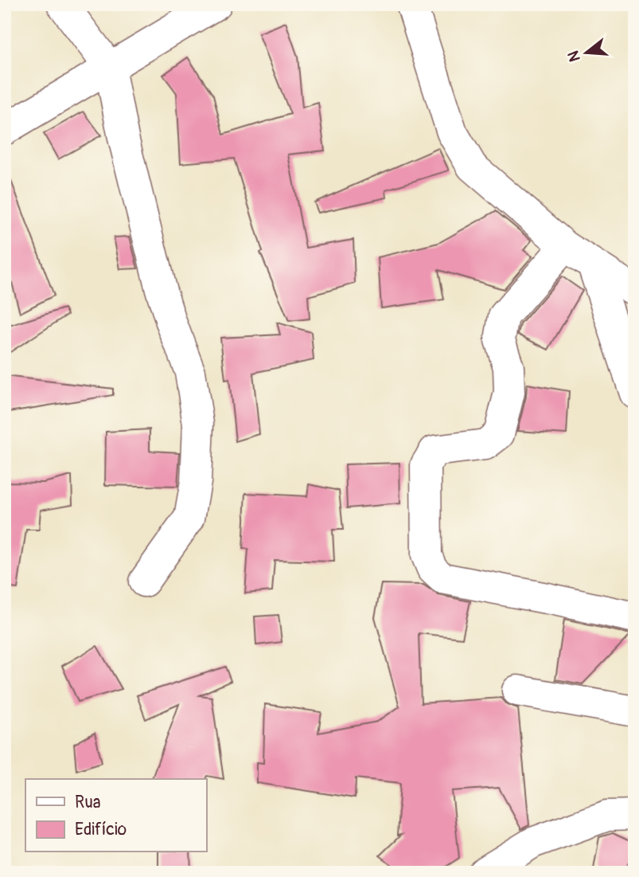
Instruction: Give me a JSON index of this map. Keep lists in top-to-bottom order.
{
  "legend": ["Rua", "Edifício"],
  "north": "left"
}
